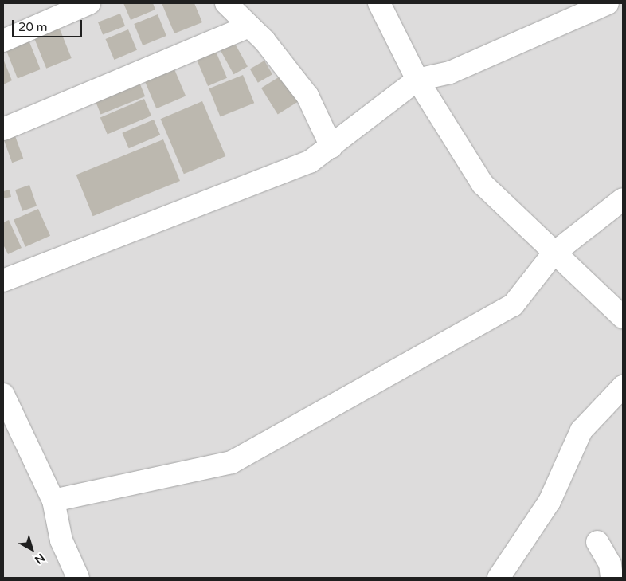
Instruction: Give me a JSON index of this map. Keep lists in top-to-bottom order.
{
  "scale_bar": "20 m",
  "north": "bottom right"
}
